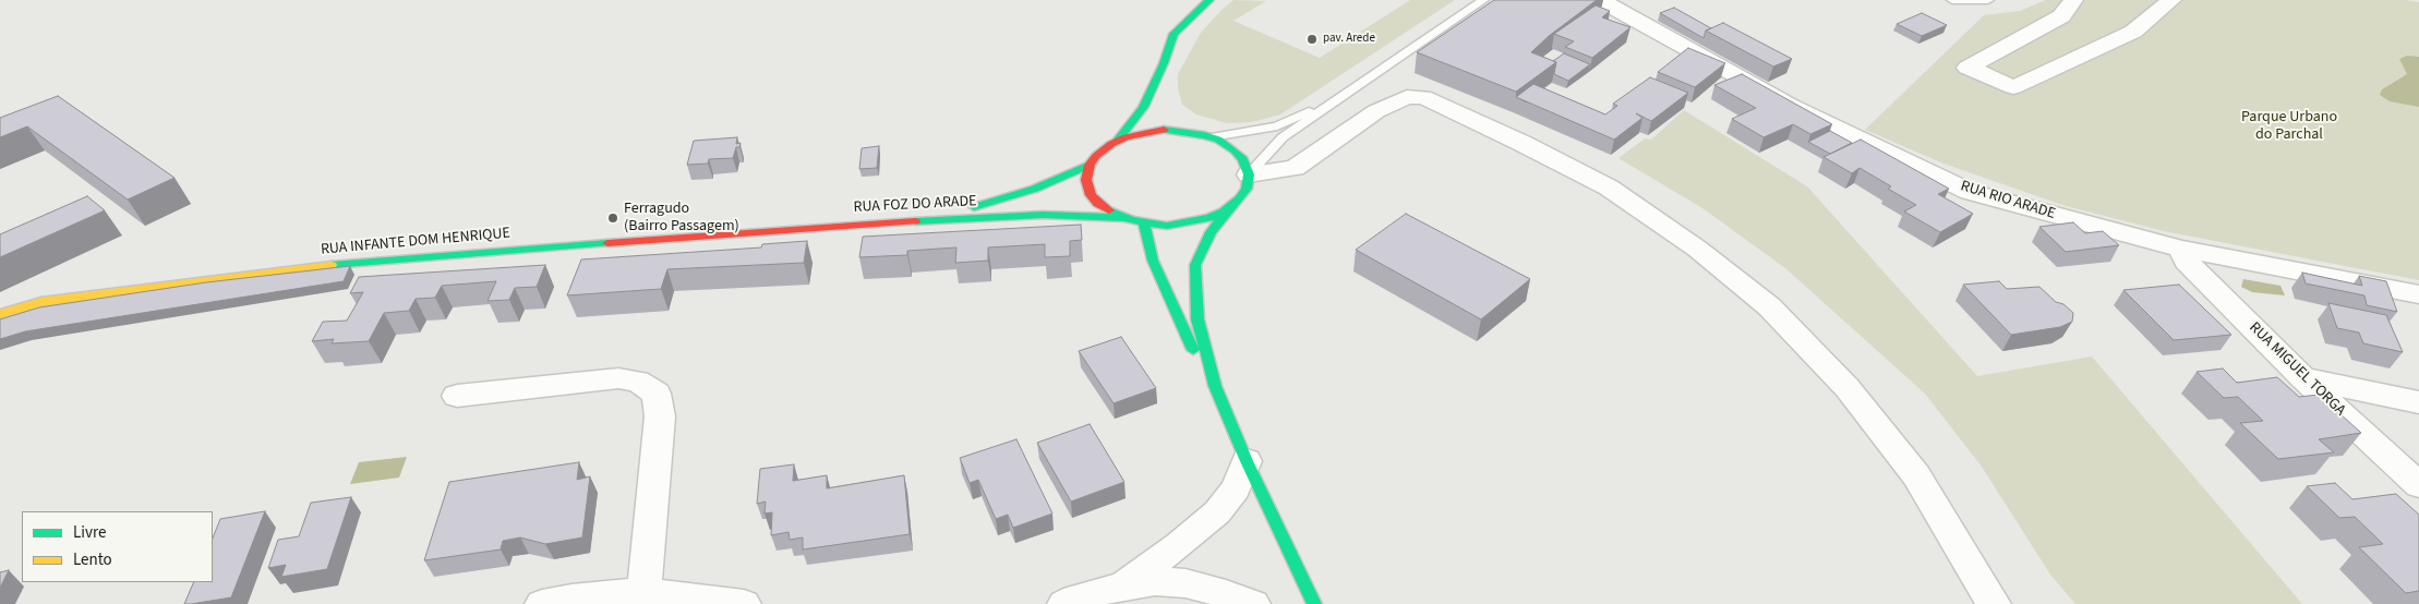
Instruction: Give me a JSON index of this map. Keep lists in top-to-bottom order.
{
  "streets": {
    "street": [
      "RUA RIO ARADE",
      "RUA FOZ DO ARADE",
      "RUA INFANTE DOM HENRIQUE",
      "RUA MIGUEL TORGA"
    ]
  },
  "crossings": [
    ["RUA RIO ARADE", "RUA MIGUEL TORGA"],
    ["RUA FOZ DO ARADE", "RUA INFANTE DOM HENRIQUE"]
  ],
  "parks": ["Parque Urbano do Parchal"],
  "places": ["pav. Arede", "Ferragudo (Bairro Passagem)"],
  "legend": ["Livre", "Lento"]
}
